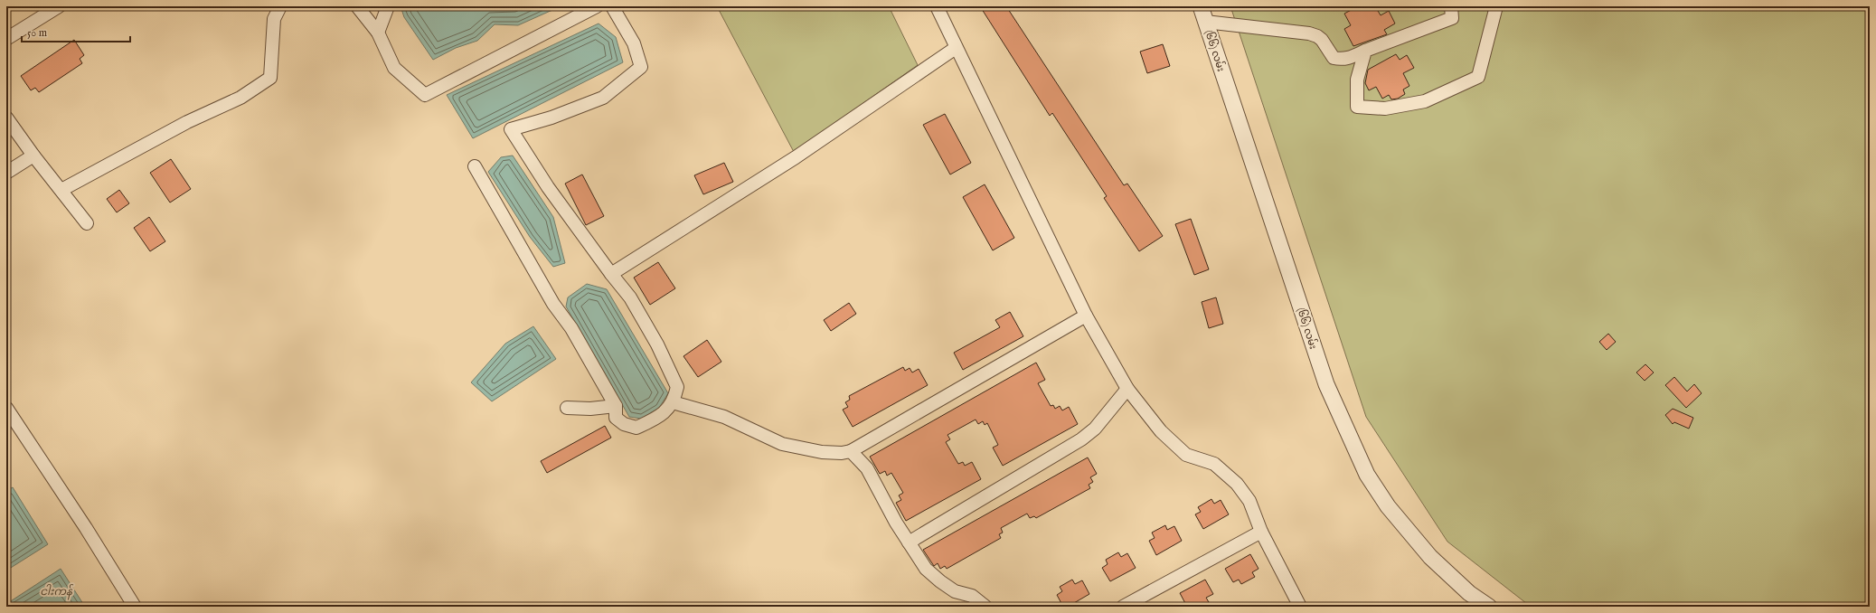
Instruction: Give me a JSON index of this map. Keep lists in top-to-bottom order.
{
  "streets": {
    "street": ["(၆၆) လမ်း"]
  },
  "water": ["ငါးကန်"],
  "scale_bar": "50 m"
}
